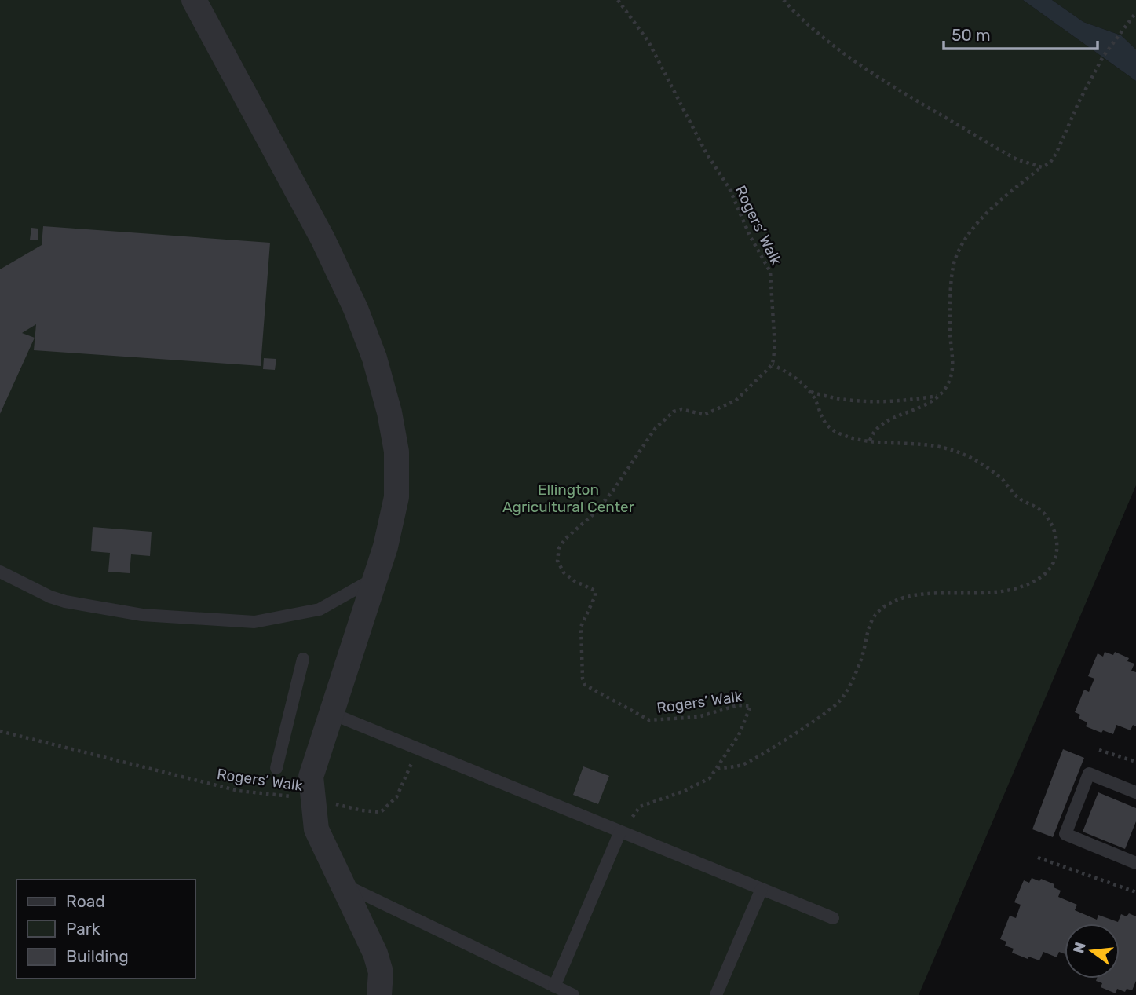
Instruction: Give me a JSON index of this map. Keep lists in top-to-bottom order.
{
  "streets": {
    "path": ["Rogers’ Walk"]
  },
  "parks": ["Ellington Agricultural Center"],
  "legend": ["Road", "Park", "Building"],
  "scale_bar": "50 m",
  "north": "left"
}
